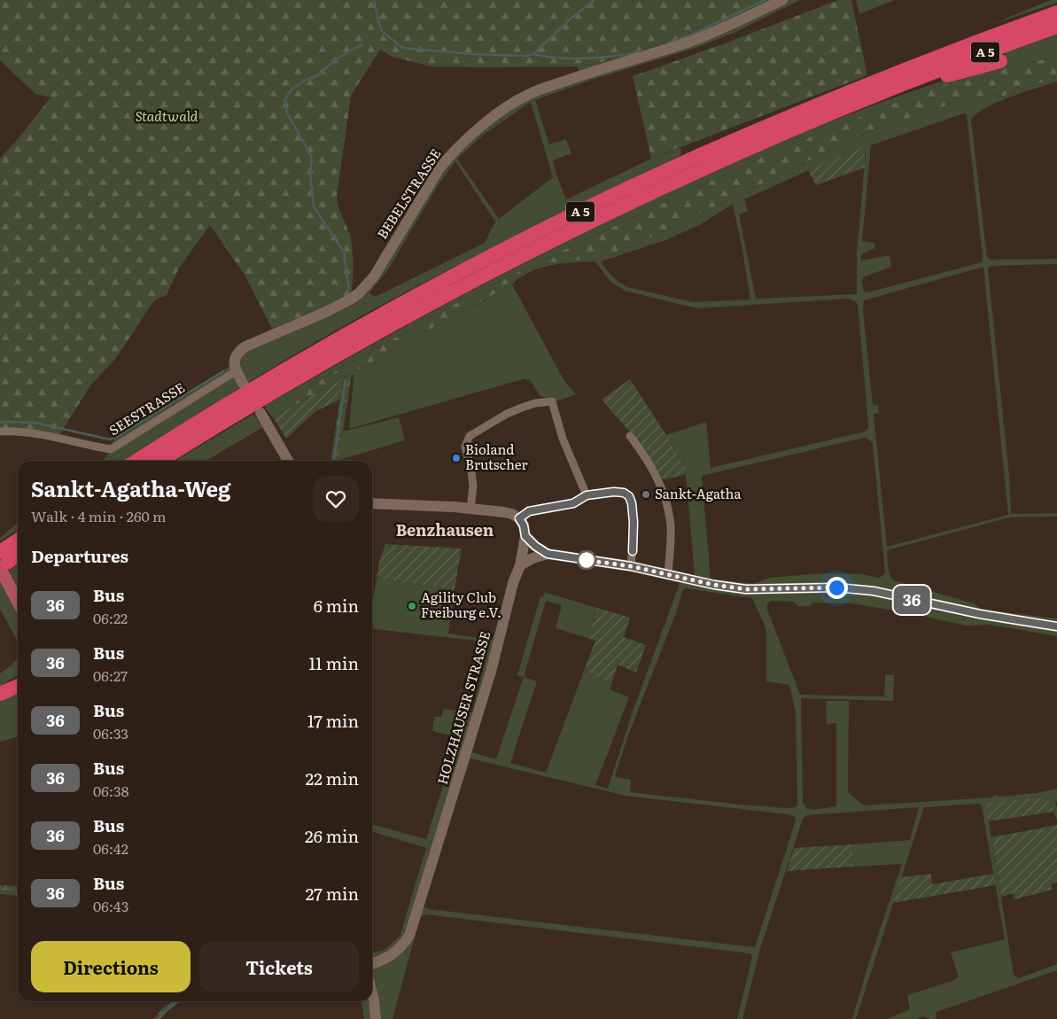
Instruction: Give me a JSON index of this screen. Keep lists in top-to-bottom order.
{
  "streets": {
    "highway": ["A 5"],
    "street": ["BEBELSTRASSE", "SEESTRASSE", "HOLZHAUSER STRASSE"]
  },
  "crossings": [
    ["BEBELSTRASSE", "SEESTRASSE"]
  ],
  "districts": ["Benzhausen"],
  "parks": ["Stadtwald"],
  "places": ["Bioland Brutscher", "Sankt-Agatha", "Agility Club Freiburg e.V."],
  "lines": ["bus line 36"],
  "page": {
    "on_map": "36",
    "heading": [
      ["Sankt-Agatha-Weg", "Walk · 4 min · 260 m"],
      "Departures"
    ],
    "list": [
      {
        "mark": "36",
        "name": "Bus",
        "note": "06:22",
        "value": "6 min"
      },
      {
        "mark": "36",
        "name": "Bus",
        "note": "06:27",
        "value": "11 min"
      },
      {
        "mark": "36",
        "name": "Bus",
        "note": "06:33",
        "value": "17 min"
      },
      {
        "mark": "36",
        "name": "Bus",
        "note": "06:38",
        "value": "22 min"
      },
      {
        "mark": "36",
        "name": "Bus",
        "note": "06:42",
        "value": "26 min"
      },
      {
        "mark": "36",
        "name": "Bus",
        "note": "06:43",
        "value": "27 min"
      }
    ],
    "buttons": ["Directions", "Tickets"]
  }
}
